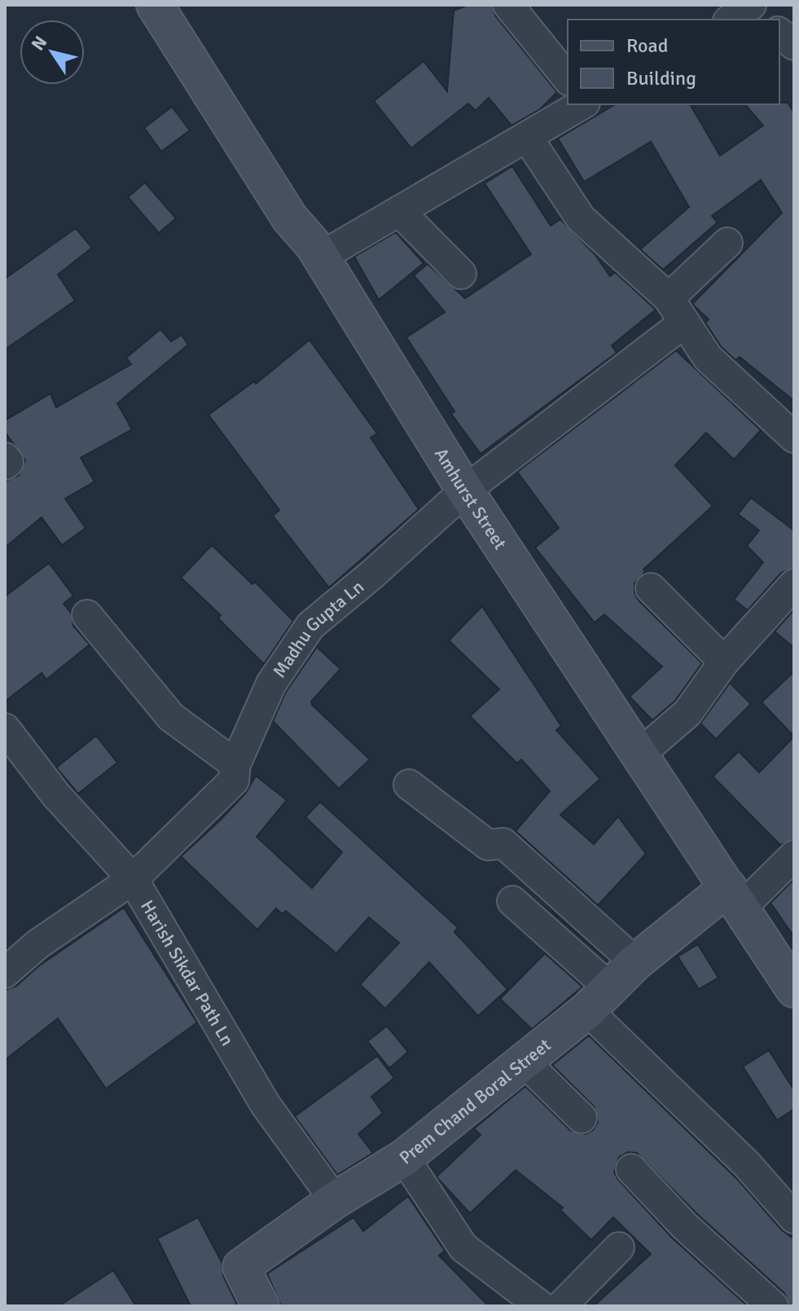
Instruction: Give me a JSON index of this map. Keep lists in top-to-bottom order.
{
  "streets": {
    "main road": ["Amhurst Street", "Prem Chand Boral Street"],
    "street": ["Madhu Gupta Ln", "Harish Sikdar Path Ln"]
  },
  "crossings": [
    ["Amhurst Street", "Madhu Gupta Ln"],
    ["Amhurst Street", "Prem Chand Boral Street"],
    ["Madhu Gupta Ln", "Harish Sikdar Path Ln"],
    ["Harish Sikdar Path Ln", "Prem Chand Boral Street"]
  ],
  "legend": ["Road", "Building"],
  "north": "top left"
}
